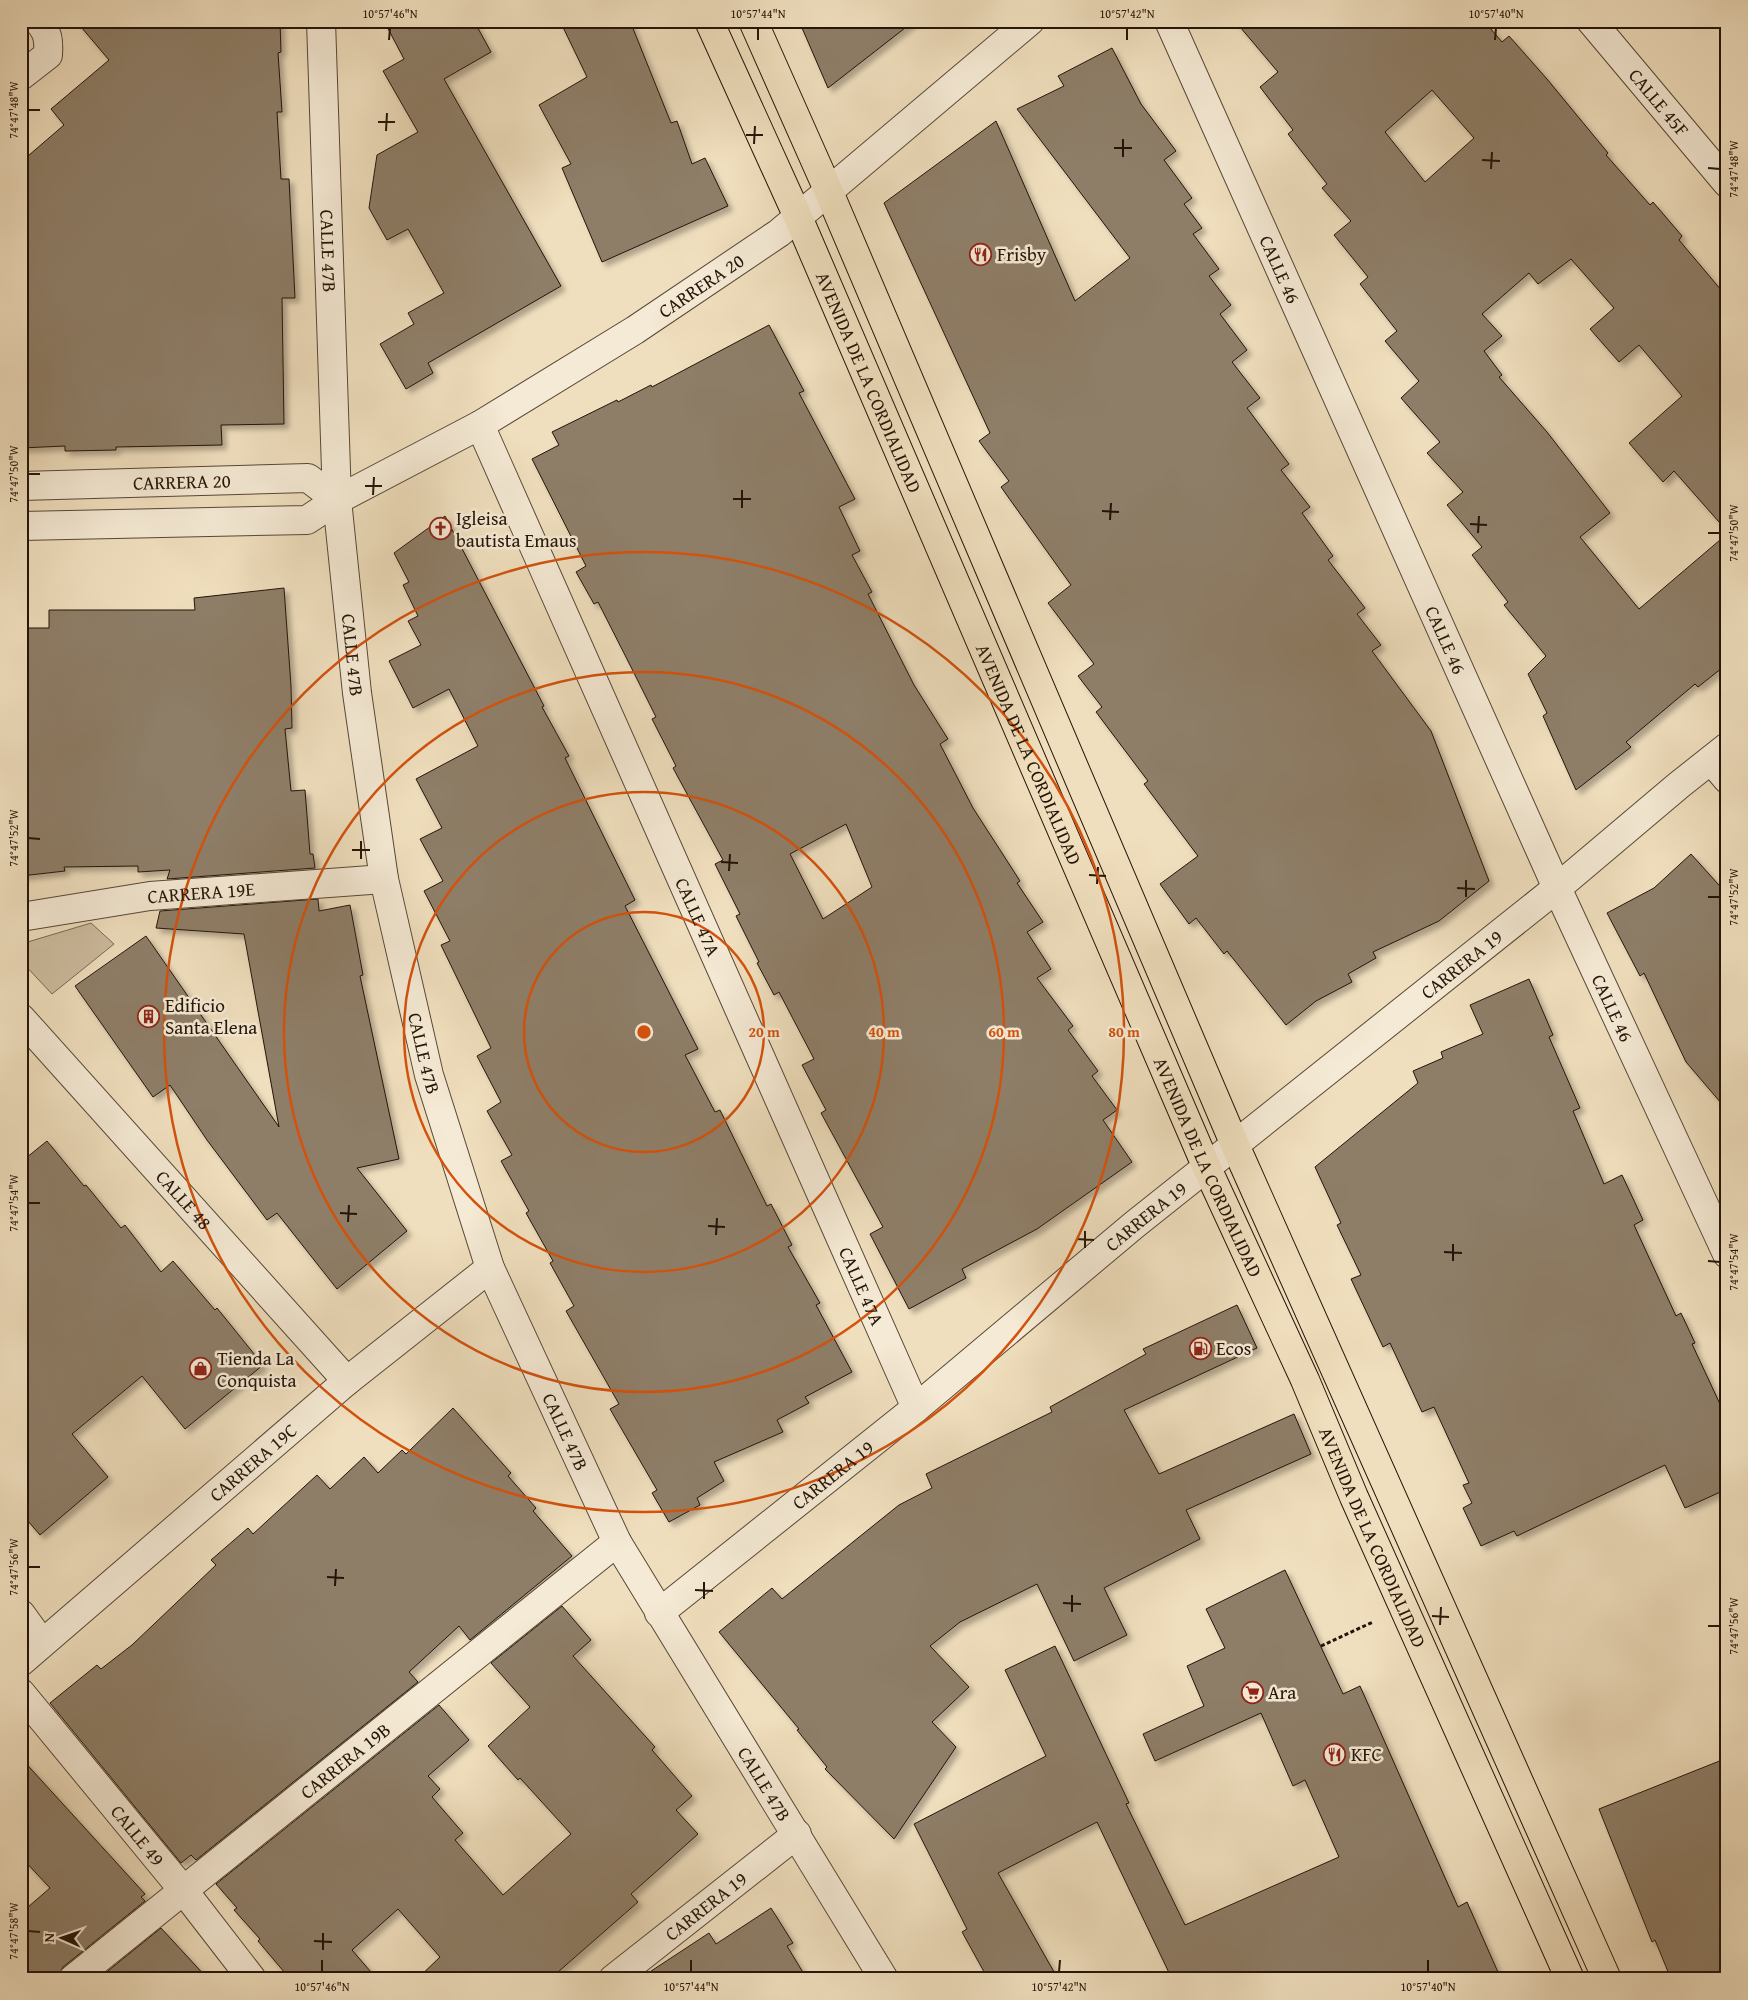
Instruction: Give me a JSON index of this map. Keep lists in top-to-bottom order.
{
  "streets": {
    "main road": ["AVENIDA DE LA CORDIALIDAD"],
    "street": [
      "CALLE 45F",
      "CALLE 47B",
      "CALLE 46",
      "CARRERA 20",
      "CARRERA 19E",
      "CALLE 47A",
      "CARRERA 19",
      "CALLE 48",
      "CARRERA 19C",
      "CARRERA 19B",
      "CALLE 49"
    ]
  },
  "crossings": [
    ["CALLE 47B", "CARRERA 20"],
    ["CALLE 47B", "CARRERA 19E"],
    ["CALLE 47B", "CARRERA 19"],
    ["CALLE 47B", "CARRERA 19C"],
    ["CALLE 47B", "CARRERA 19B"],
    ["CALLE 46", "CARRERA 19"],
    ["CARRERA 20", "AVENIDA DE LA CORDIALIDAD"],
    ["CARRERA 20", "CALLE 47A"],
    ["AVENIDA DE LA CORDIALIDAD", "CARRERA 19"],
    ["CALLE 47A", "CARRERA 19"],
    ["CALLE 48", "CARRERA 19C"],
    ["CARRERA 19B", "CALLE 49"]
  ],
  "places": {
    "restaurant": ["Frisby", "KFC"],
    "church": ["Igleisa bautista Emaus"],
    "building": ["Edificio Santa Elena"],
    "fuel station": ["Ecos"],
    "shop": ["Tienda La Conquista"],
    "supermarket": ["Ara"]
  },
  "north": "left",
  "coordinates": [
    "10°57'46\"N",
    "10°57'44\"N",
    "10°57'42\"N",
    "10°57'40\"N",
    "74°47'48\"W",
    "74°47'50\"W",
    "74°47'52\"W",
    "74°47'54\"W",
    "74°47'56\"W",
    "74°47'58\"W"
  ],
  "rings": [
    "20 m",
    "40 m",
    "60 m",
    "80 m"
  ]
}
